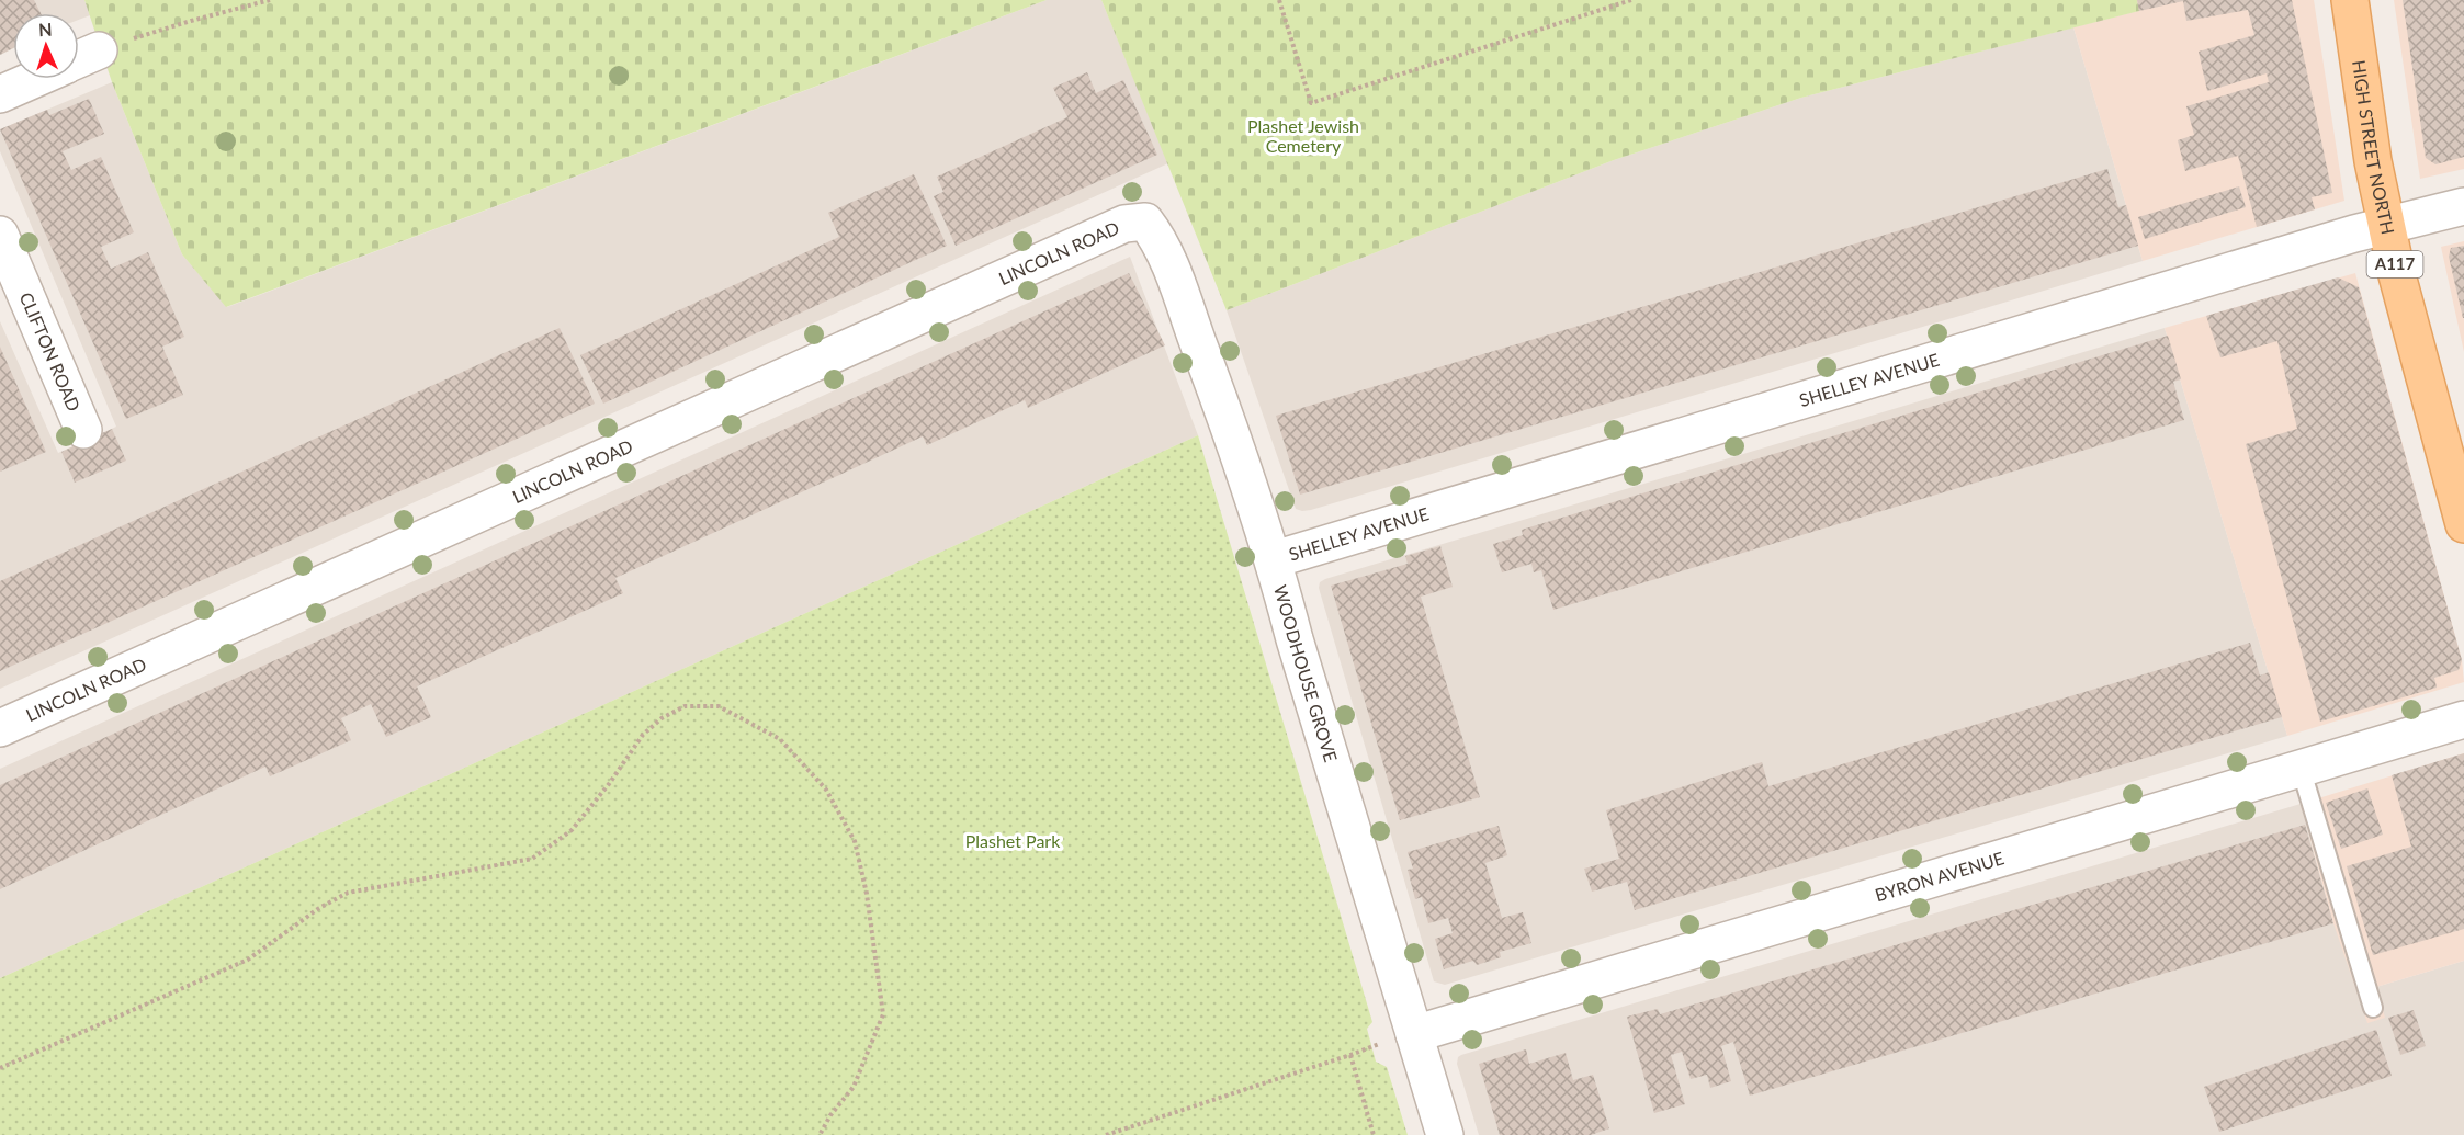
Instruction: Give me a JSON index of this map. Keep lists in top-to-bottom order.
{
  "streets": {
    "main road": ["HIGH STREET NORTH", "A117"],
    "street": [
      "LINCOLN ROAD",
      "CLIFTON ROAD",
      "SHELLEY AVENUE",
      "WOODHOUSE GROVE",
      "BYRON AVENUE"
    ]
  },
  "crossings": [
    ["HIGH STREET NORTH", "SHELLEY AVENUE"],
    ["LINCOLN ROAD", "WOODHOUSE GROVE"],
    ["SHELLEY AVENUE", "WOODHOUSE GROVE"],
    ["WOODHOUSE GROVE", "BYRON AVENUE"]
  ],
  "parks": ["Plashet Jewish Cemetery", "Plashet Park"],
  "north": "top"
}
